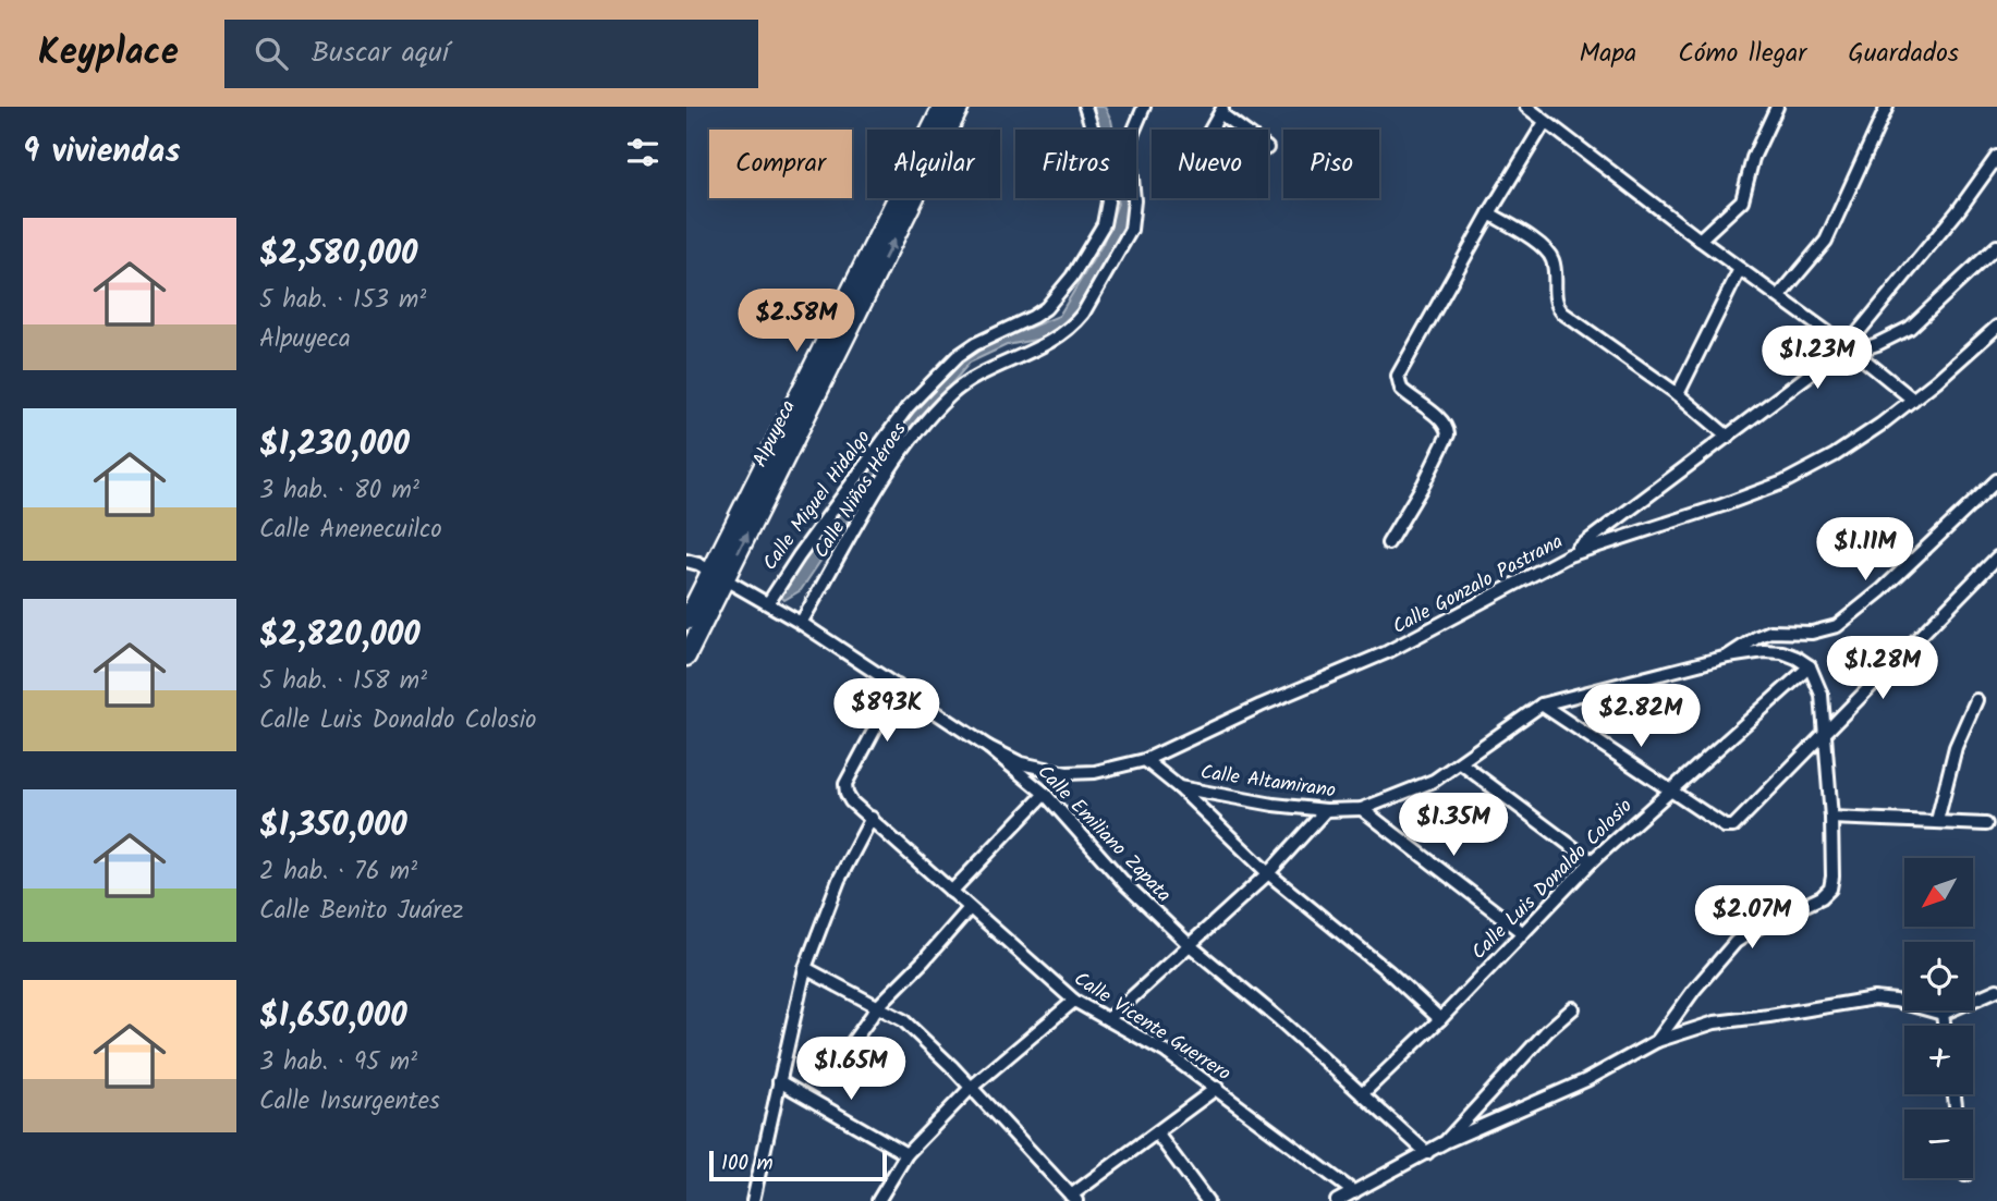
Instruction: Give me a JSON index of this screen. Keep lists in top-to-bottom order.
{
  "streets": {
    "main road": ["Alpuyeca"],
    "street": [
      "Calle Niños Héroes",
      "Calle Miguel Hidalgo",
      "Calle Gonzalo Pastrana",
      "Calle Altamirano",
      "Calle Emiliano Zapata",
      "Calle Luis Donaldo Colosio",
      "Calle Vicente Guerrero"
    ]
  },
  "crossings": [
    ["Alpuyeca", "Calle Emiliano Zapata"],
    ["Calle Niños Héroes", "Calle Emiliano Zapata"],
    ["Calle Miguel Hidalgo", "Calle Emiliano Zapata"],
    ["Calle Gonzalo Pastrana", "Calle Altamirano"],
    ["Calle Gonzalo Pastrana", "Calle Emiliano Zapata"],
    ["Calle Altamirano", "Calle Luis Donaldo Colosio"],
    ["Calle Emiliano Zapata", "Calle Luis Donaldo Colosio"],
    ["Calle Emiliano Zapata", "Calle Vicente Guerrero"]
  ],
  "scale_bar": "100 m",
  "north": "bottom left",
  "page": {
    "header": "Keyplace",
    "search": "Buscar aquí",
    "nav": ["Mapa", "Cómo llegar", "Guardados"],
    "heading": "9 viviendas",
    "chip": [
      "Comprar",
      "Alquilar",
      "Filtros",
      "Nuevo",
      "Piso"
    ],
    "list": [
      {
        "name": "$2,580,000",
        "note": "5 hab. · 153 m² · Alpuyeca"
      },
      {
        "name": "$1,230,000",
        "note": "3 hab. · 80 m² · Calle Anenecuilco"
      },
      {
        "name": "$2,820,000",
        "note": "5 hab. · 158 m² · Calle Luis Donaldo Colosio"
      },
      {
        "name": "$1,350,000",
        "note": "2 hab. · 76 m² · Calle Benito Juárez"
      },
      {
        "name": "$1,650,000",
        "note": "3 hab. · 95 m² · Calle Insurgentes"
      }
    ],
    "price": [
      "$2.58M",
      "$1.23M",
      "$1.11M",
      "$1.28M",
      "$893K",
      "$2.82M",
      "$1.35M",
      "$2.07M",
      "$1.65M"
    ],
    "map_buttons": ["+", "−"],
    "scale": "100 m"
  }
}
